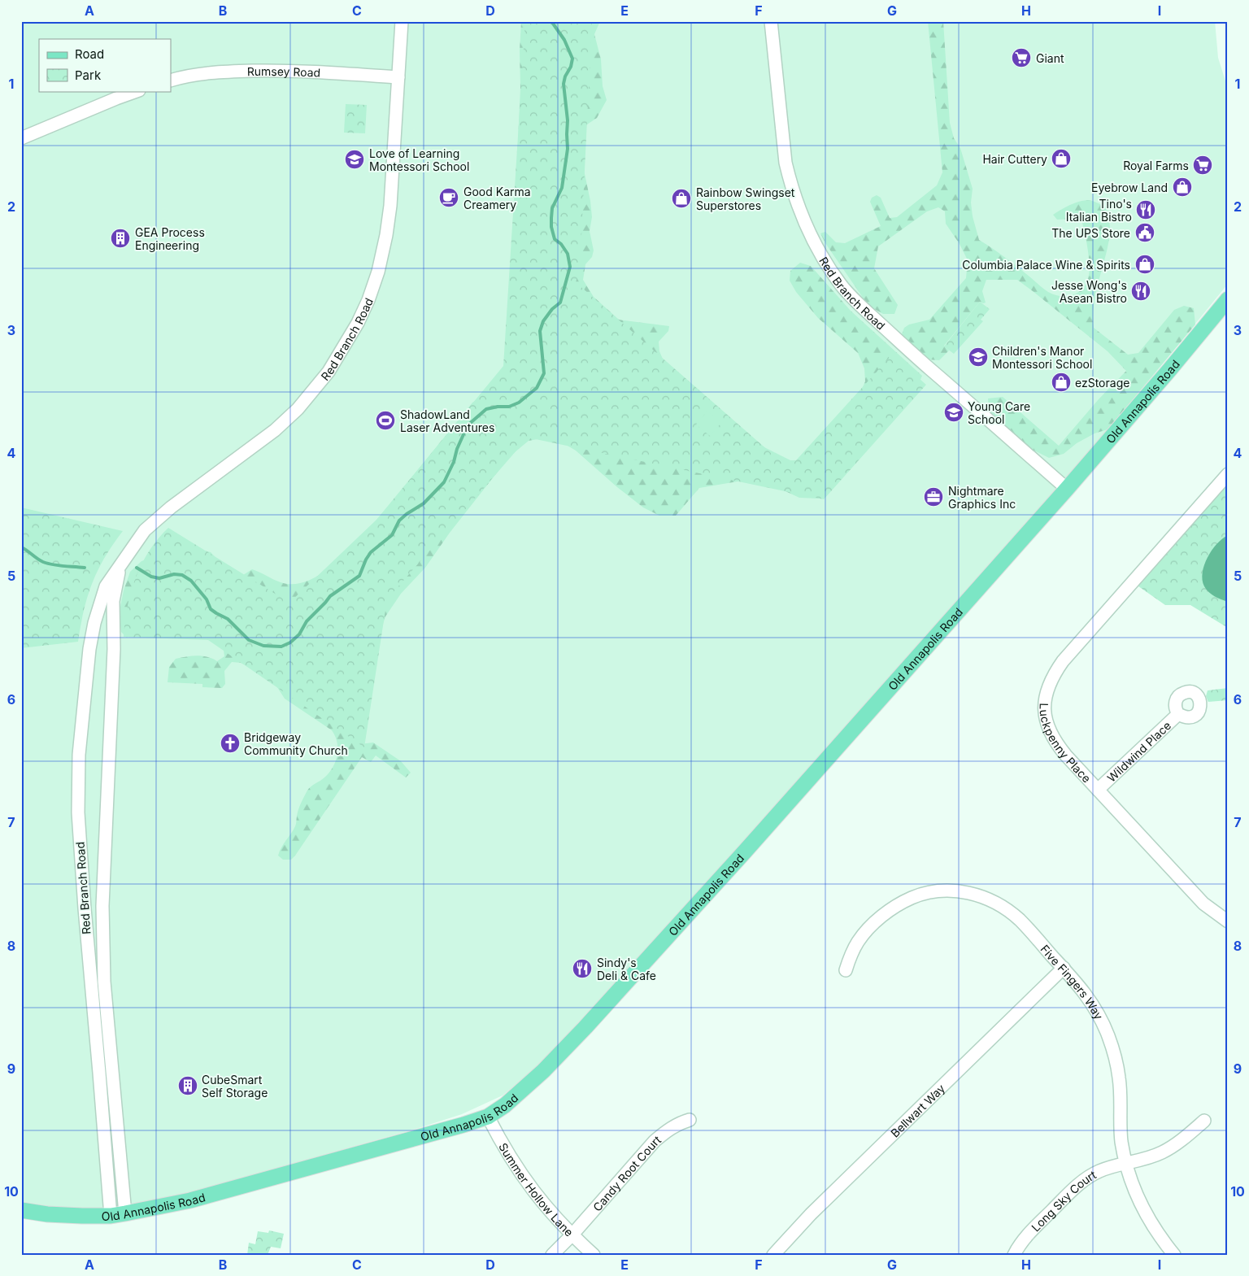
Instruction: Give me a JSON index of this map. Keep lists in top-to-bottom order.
{
  "streets": {
    "main road": ["Old Annapolis Road"],
    "street": [
      "Rumsey Road",
      "Red Branch Road",
      "Luckpenny Place",
      "Wildwind Place",
      "Five Fingers Way",
      "Bellwart Way",
      "Candy Root Court",
      "Summer Hollow Lane",
      "Long Sky Court"
    ]
  },
  "crossings": [
    ["Rumsey Road", "Red Branch Road"],
    ["Red Branch Road", "Old Annapolis Road"],
    ["Old Annapolis Road", "Summer Hollow Lane"],
    ["Luckpenny Place", "Wildwind Place"],
    ["Five Fingers Way", "Bellwart Way"],
    ["Five Fingers Way", "Long Sky Court"],
    ["Candy Root Court", "Summer Hollow Lane"]
  ],
  "places": {
    "supermarket": ["Giant", "Royal Farms"],
    "shop": [
      "Hair Cuttery",
      "Eyebrow Land",
      "Rainbow Swingset Superstores",
      "Columbia Palace Wine & Spirits",
      "ezStorage"
    ],
    "school or university": ["Love of Learning Montessori School", "Children's Manor Montessori School", "Young Care School"],
    "cafe": ["Good Karma Creamery"],
    "restaurant": ["Tino's Italian Bistro", "Jesse Wong's Asean Bistro", "Sindy's Deli & Cafe"],
    "public building": ["The UPS Store"],
    "building": ["GEA Process Engineering", "CubeSmart Self Storage"],
    "sports": ["ShadowLand Laser Adventures"],
    "office": ["Nightmare Graphics Inc"],
    "church": ["Bridgeway Community Church"]
  },
  "legend": ["Road", "Park"],
  "grid": {
    "columns": [
      "A",
      "B",
      "C",
      "D",
      "E",
      "F",
      "G",
      "H",
      "I"
    ],
    "rows": [
      "1",
      "2",
      "3",
      "4",
      "5",
      "6",
      "7",
      "8",
      "9",
      "10"
    ]
  }
}
